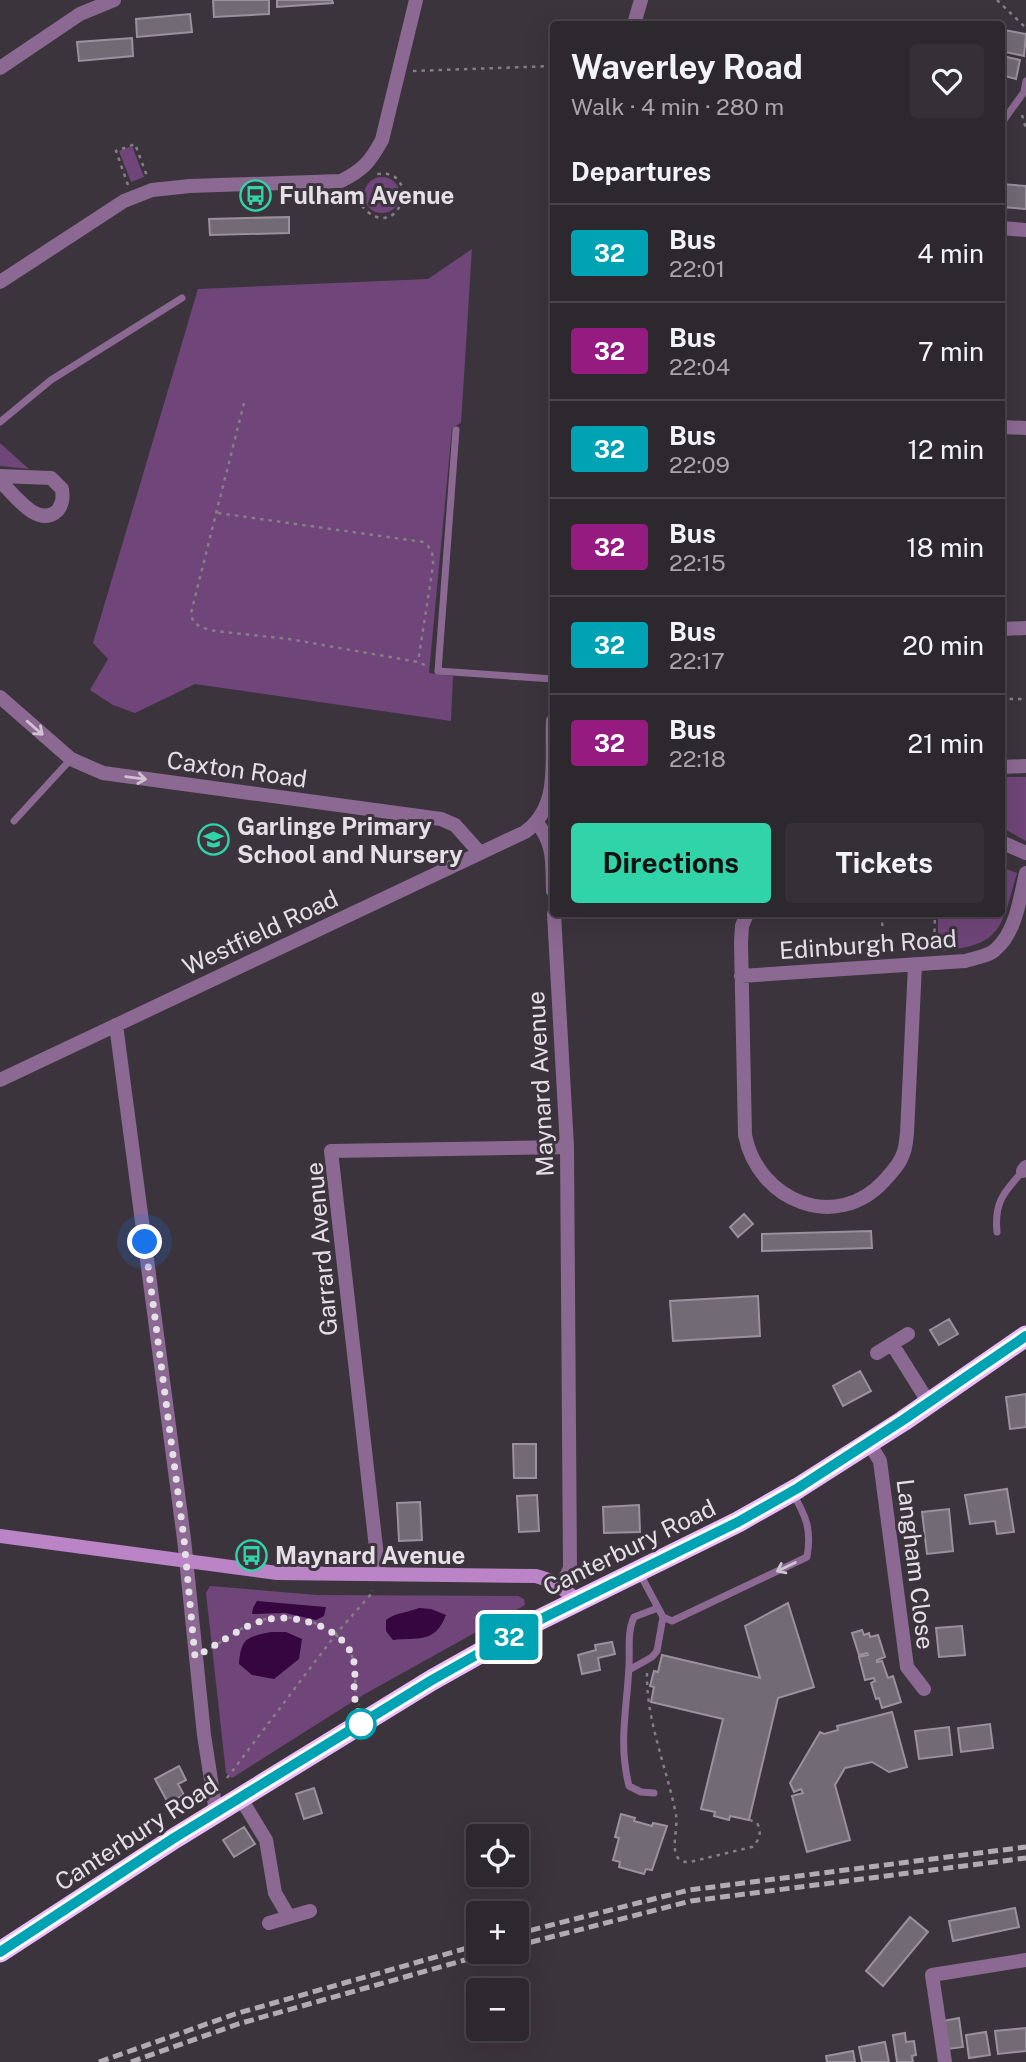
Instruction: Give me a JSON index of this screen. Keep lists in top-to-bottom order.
{
  "streets": {
    "highway": ["Canterbury Road"],
    "street": [
      "Caxton Road",
      "Westfield Road",
      "Edinburgh Road",
      "Maynard Avenue",
      "Garrard Avenue",
      "Langham Close"
    ]
  },
  "crossings": [
    ["Caxton Road", "Westfield Road"],
    ["Maynard Avenue", "Garrard Avenue"],
    ["Canterbury Road", "Langham Close"]
  ],
  "one_way": ["Caxton Road"],
  "places": {
    "bus stop": ["Fulham Avenue", "Maynard Avenue"],
    "school or university": ["Garlinge Primary School and Nursery"]
  },
  "lines": ["bus line 32"],
  "page": {
    "on_map": "32",
    "heading": [
      ["Waverley Road", "Walk · 4 min · 280 m"],
      "Departures"
    ],
    "list": [
      {
        "mark": "32",
        "name": "Bus",
        "note": "22:01",
        "value": "4 min"
      },
      {
        "mark": "32",
        "name": "Bus",
        "note": "22:04",
        "value": "7 min"
      },
      {
        "mark": "32",
        "name": "Bus",
        "note": "22:09",
        "value": "12 min"
      },
      {
        "mark": "32",
        "name": "Bus",
        "note": "22:15",
        "value": "18 min"
      },
      {
        "mark": "32",
        "name": "Bus",
        "note": "22:17",
        "value": "20 min"
      },
      {
        "mark": "32",
        "name": "Bus",
        "note": "22:18",
        "value": "21 min"
      }
    ],
    "buttons": ["Directions", "Tickets"],
    "map_buttons": ["+", "−"]
  }
}
